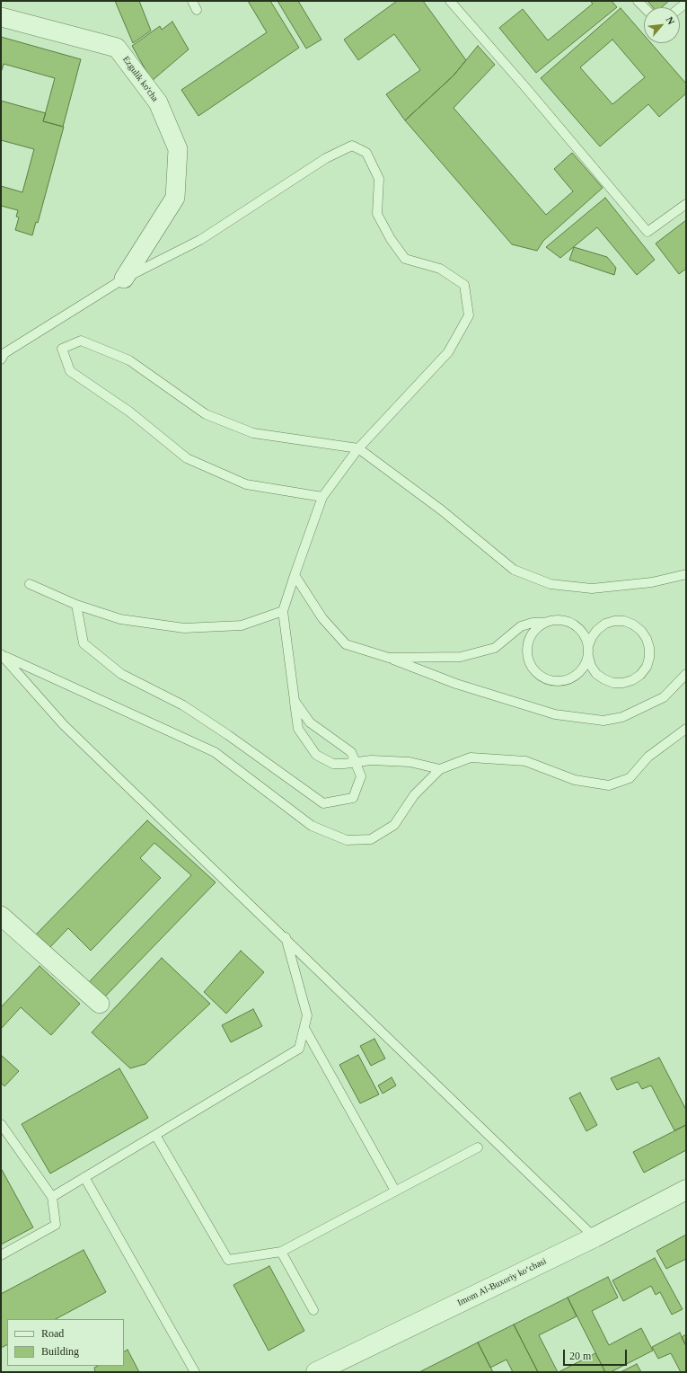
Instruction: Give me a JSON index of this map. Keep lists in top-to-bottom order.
{
  "streets": {
    "street": ["Ezgulik ko'cha", "Imom Al-Buxoriy koʻchasi"]
  },
  "legend": ["Road", "Building"],
  "scale_bar": "20 m",
  "north": "top right"
}
